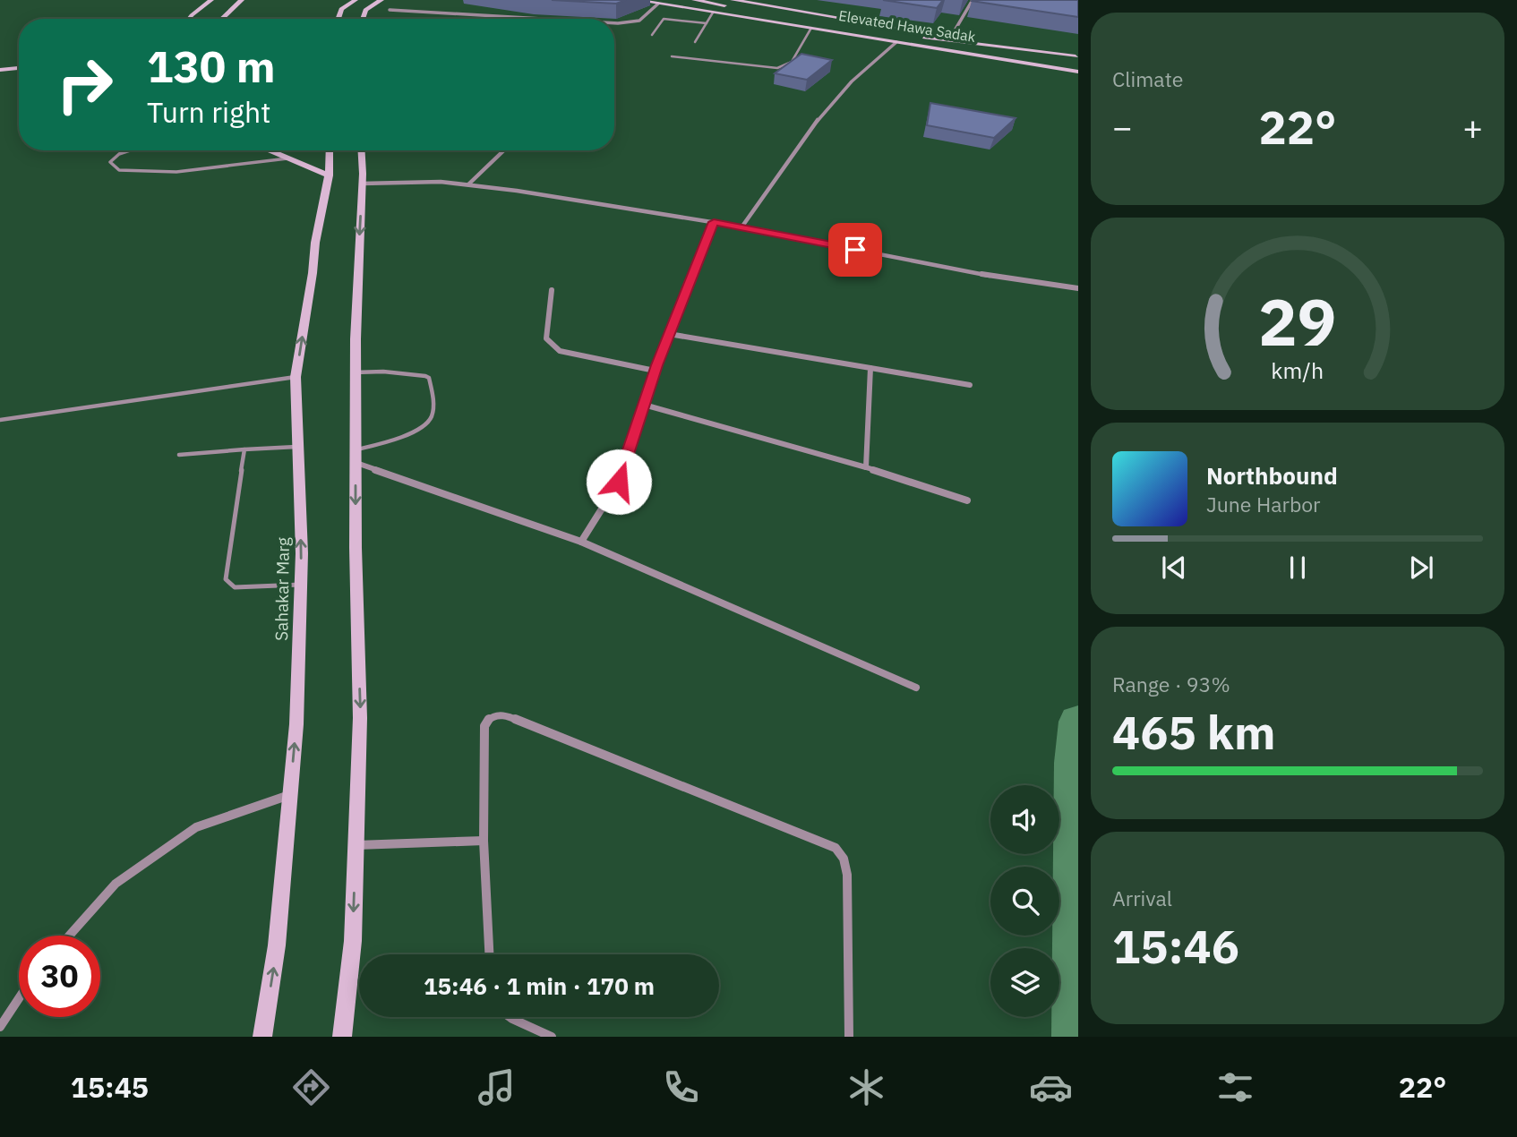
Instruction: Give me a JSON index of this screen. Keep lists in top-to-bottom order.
{
  "streets": {
    "street": ["Elevated Hawa Sadak", "Sahakar Marg"]
  },
  "page": {
    "tile": [
      "Climate",
      ["Range · 93%", "465 km"],
      ["Arrival", "15:46"]
    ],
    "turn": ["130 m", "Turn right"],
    "heat": ["−", "22°", "+"],
    "song": ["Northbound", "June Harbor"],
    "limit": "30",
    "trip": "15:46 · 1 min · 170 m",
    "tabs": ["15:45", "22°"],
    "gauge": ["29", "km/h"]
  }
}
